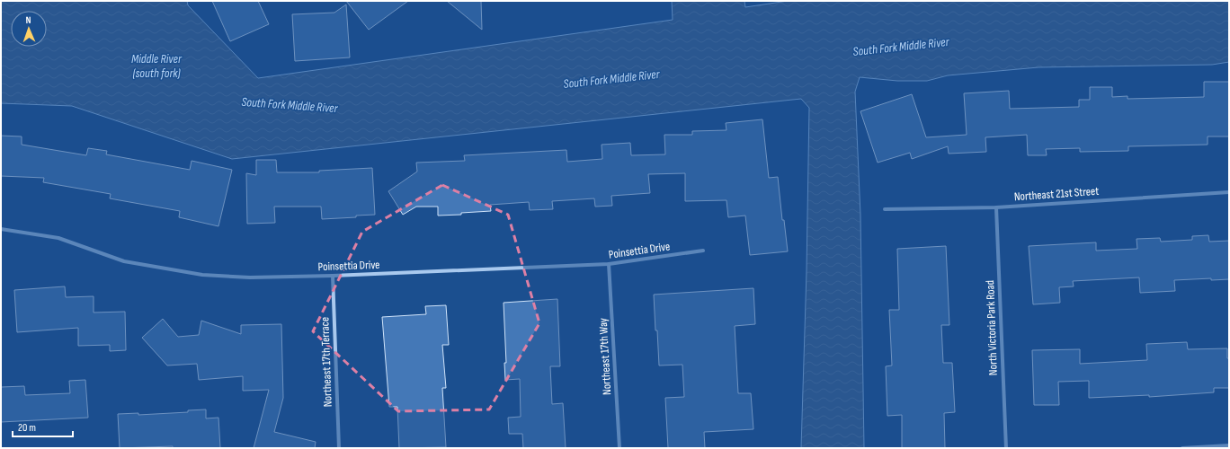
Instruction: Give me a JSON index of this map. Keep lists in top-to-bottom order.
{
  "streets": {
    "street": [
      "Northeast 21st Street",
      "Poinsettia Drive",
      "North Victoria Park Road",
      "Northeast 17th Way",
      "Northeast 17th Terrace"
    ]
  },
  "crossings": [
    ["Northeast 21st Street", "North Victoria Park Road"],
    ["Poinsettia Drive", "Northeast 17th Way"],
    ["Poinsettia Drive", "Northeast 17th Terrace"]
  ],
  "water": ["South Fork Middle River", "Middle River (south fork)"],
  "scale_bar": "20 m",
  "north": "top"
}
